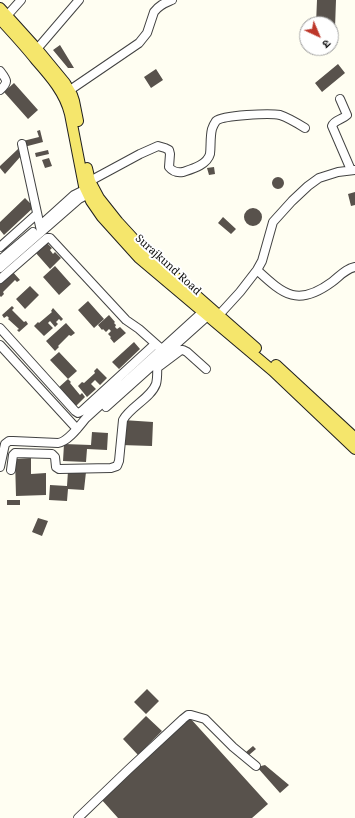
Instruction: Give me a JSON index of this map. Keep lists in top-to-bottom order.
{
  "streets": {
    "main road": ["Surajkund Road"]
  },
  "north": "bottom right"
}
